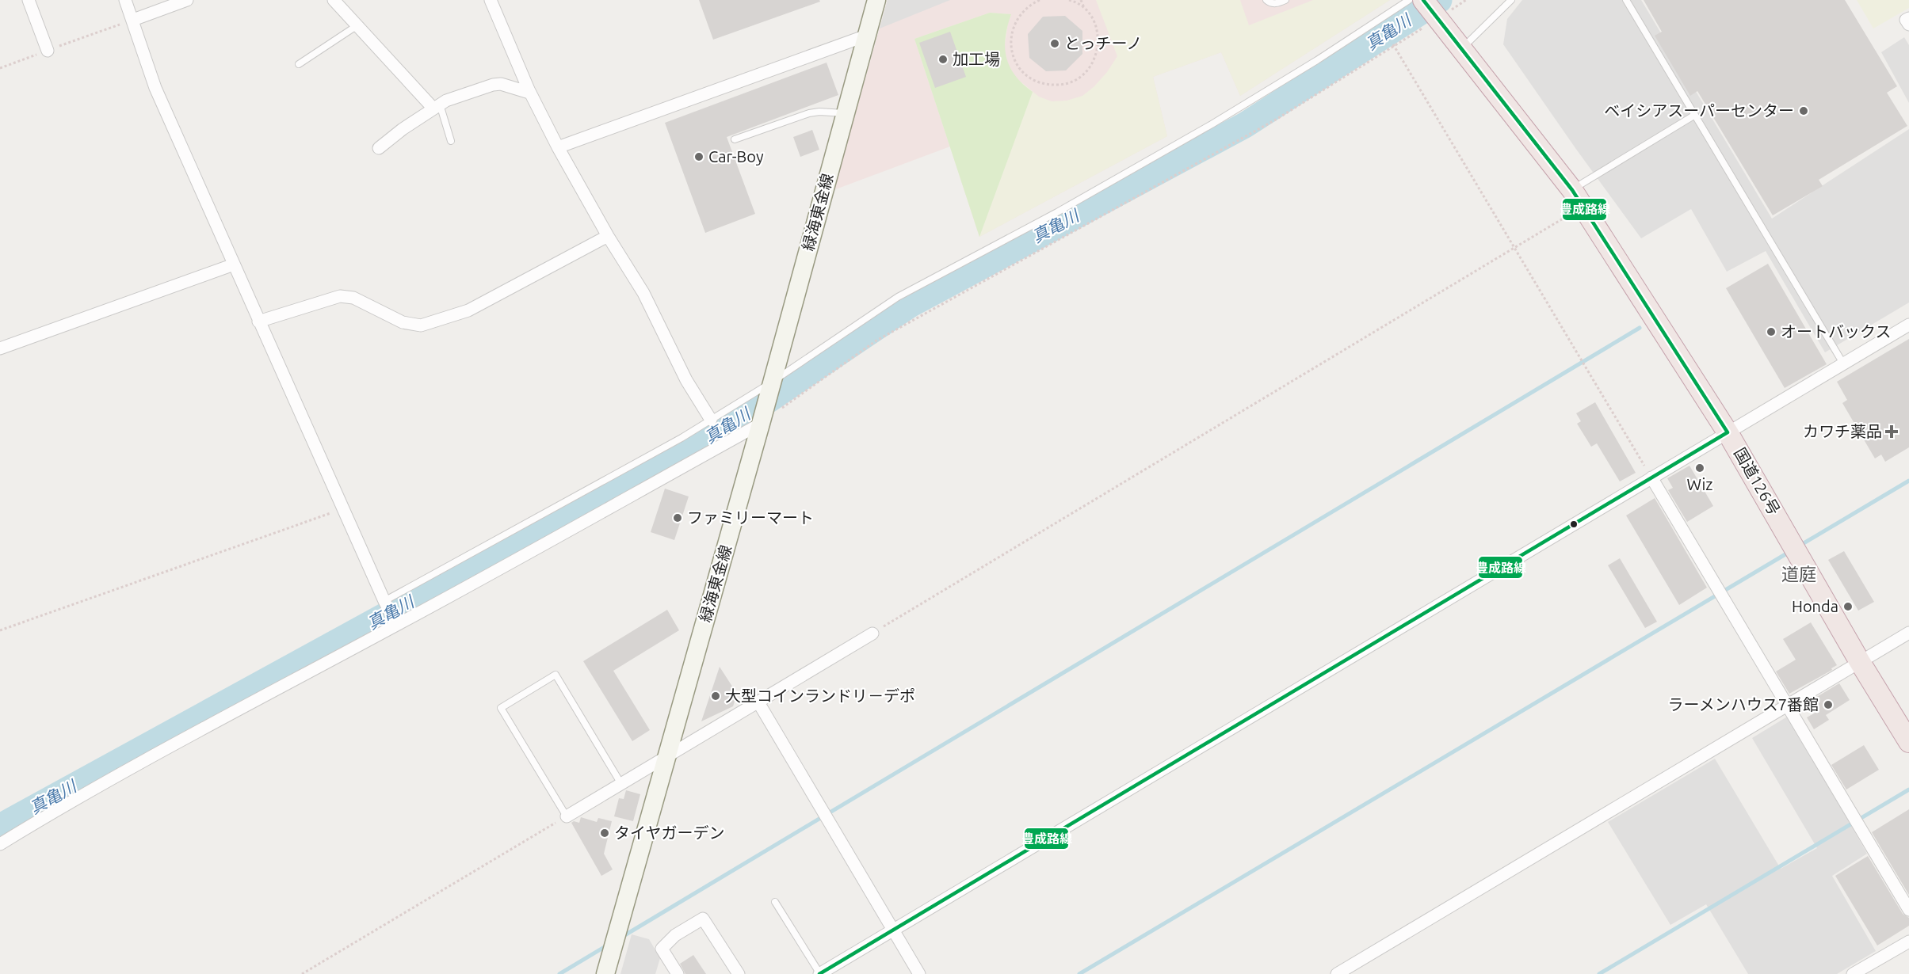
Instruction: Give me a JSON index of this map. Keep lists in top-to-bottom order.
{
  "streets": {
    "highway": ["国道126号"],
    "main road": ["緑海東金線"]
  },
  "districts": ["道庭"],
  "water": ["真亀川"],
  "places": {
    "other": [
      "とっチーノ",
      "加工場",
      "ベイシアスーパーセンター",
      "Car-Boy",
      "オートバックス",
      "Wiz",
      "ファミリーマート",
      "Honda",
      "大型コインランドリ－デポ",
      "ラーメンハウス7番館",
      "タイヤガーデン"
    ],
    "health": ["カワチ薬品"]
  },
  "lines": ["transit line 豊成路線"]
}
